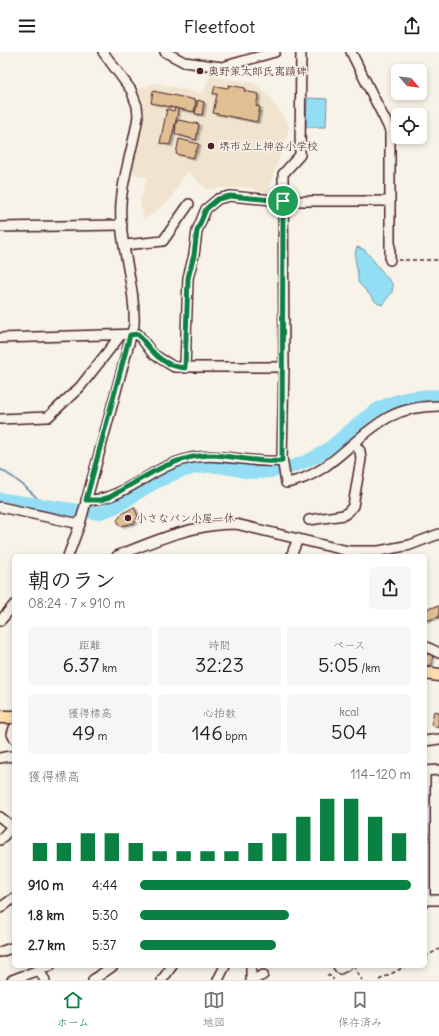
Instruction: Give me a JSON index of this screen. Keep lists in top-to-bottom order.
{
  "places": ["奥野策太郎氏寓蹟碑", "堺市立上神谷小学校", "小さなパン小屋一休"],
  "north": "bottom right",
  "page": {
    "header": "Fleetfoot",
    "heading": ["朝のラン", "08:24 · 7 × 910 m"],
    "stats": [
      ["距離", "6.37 km"],
      ["時間", "32:23"],
      ["ペース", "5:05 /km"],
      ["獲得標高", "49 m"],
      ["心拍数", "146 bpm"],
      ["kcal", "504"]
    ],
    "chart": ["獲得標高", "114–120 m"],
    "list": [
      {
        "name": "910 m",
        "note": "4:44"
      },
      {
        "name": "1.8 km",
        "note": "5:30"
      },
      {
        "name": "2.7 km",
        "note": "5:37"
      }
    ],
    "tabs": ["ホーム", "地図", "保存済み"]
  }
}
